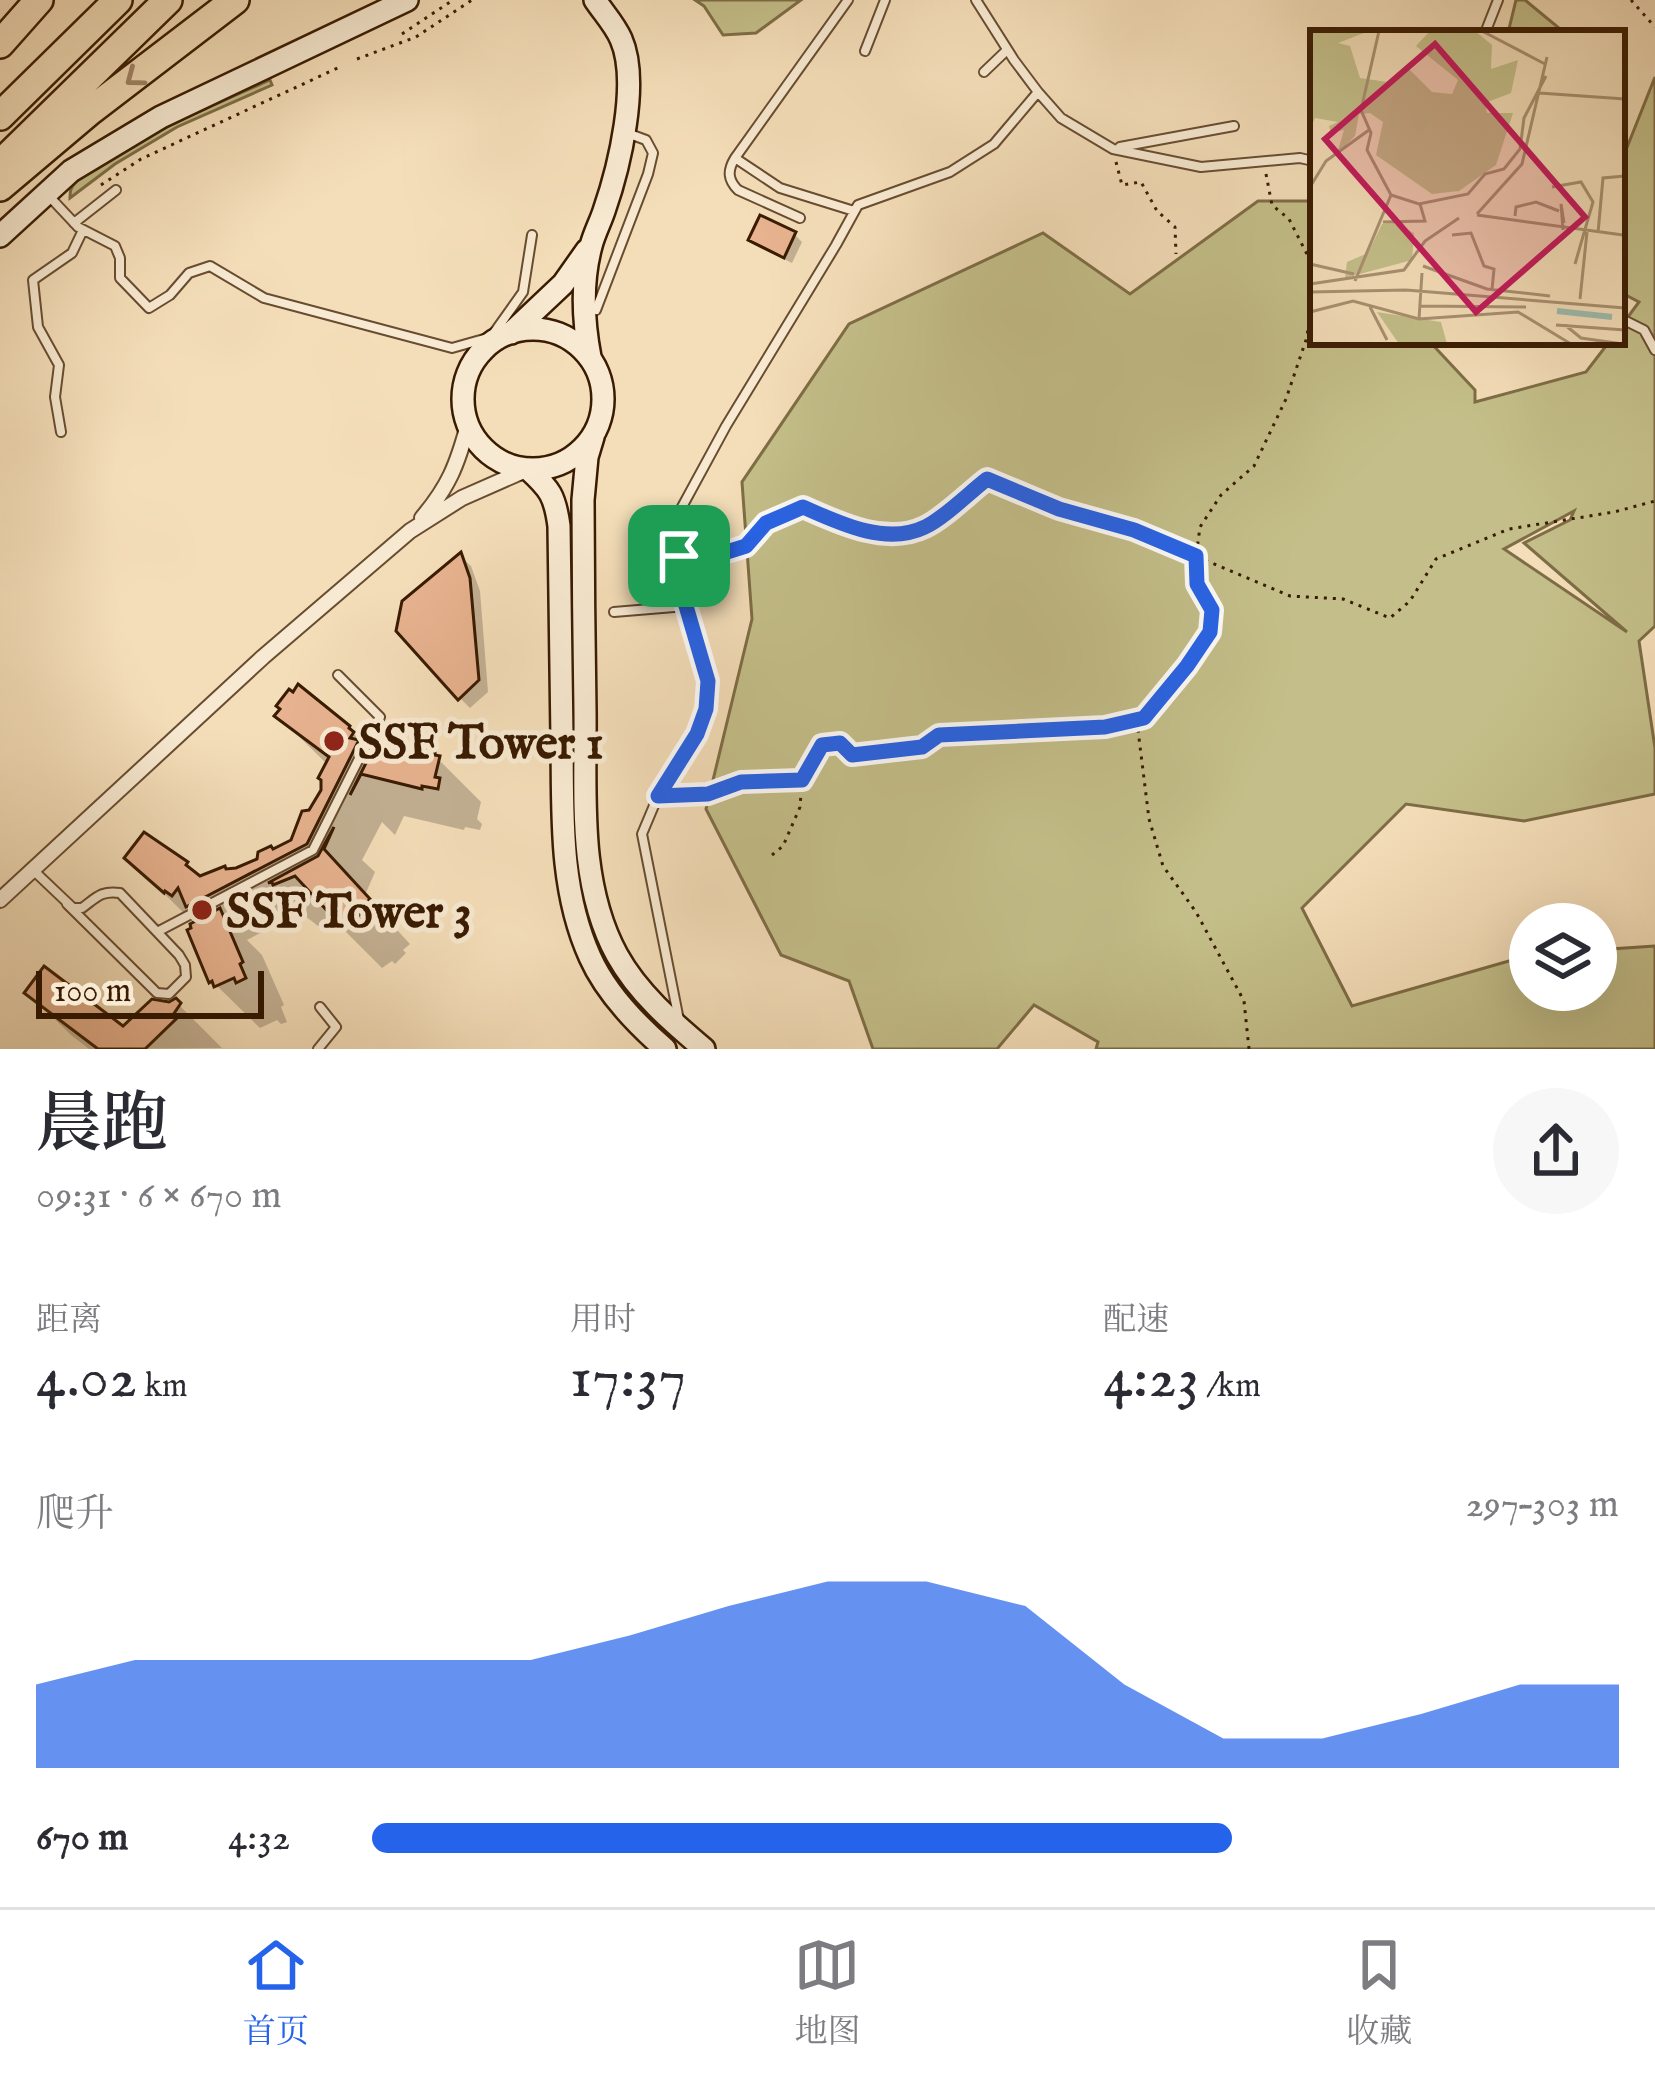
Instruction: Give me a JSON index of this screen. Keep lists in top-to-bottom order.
{
  "places": ["SSF Tower 1", "SSF Tower 3"],
  "scale_bar": "100 m",
  "page": {
    "scale": "100 m",
    "heading": ["晨跑", "09:31 · 6 × 670 m"],
    "stats": [
      ["距离", "4.02 km"],
      ["用时", "17:37"],
      ["配速", "4:23 /km"]
    ],
    "chart": ["爬升", "297–303 m"],
    "list": [
      {
        "name": "670 m",
        "note": "4:32"
      }
    ],
    "tabs": ["首页", "地图", "收藏"]
  }
}
